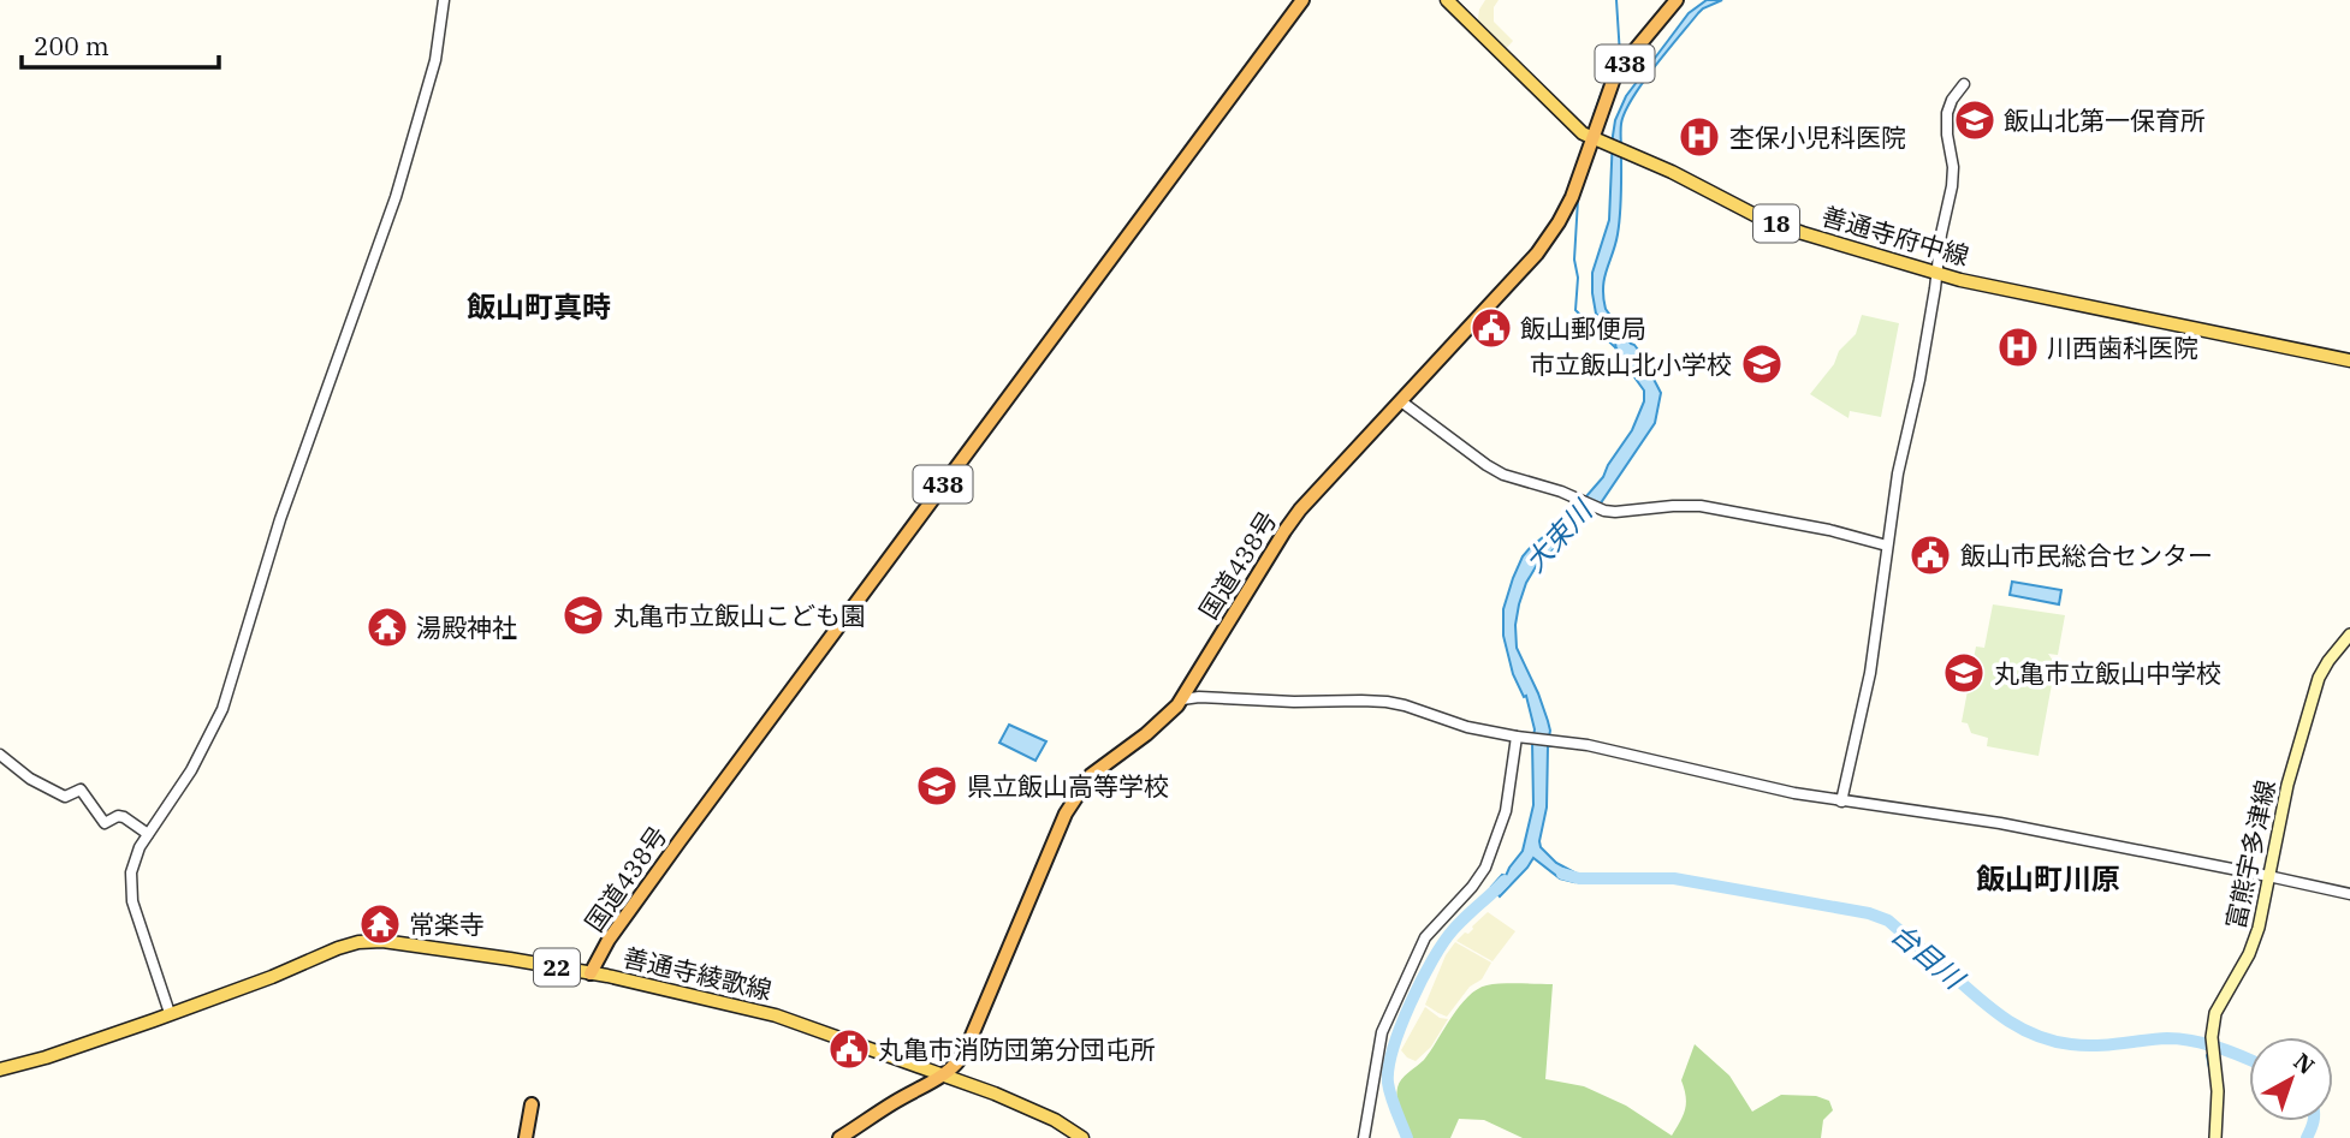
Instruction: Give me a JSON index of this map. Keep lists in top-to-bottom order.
{
  "streets": {
    "highway": ["438", "国道438号"],
    "main road": [
      "18",
      "善通寺府中線",
      "富熊宇多津線",
      "22",
      "善通寺綾歌線"
    ]
  },
  "crossings": [
    ["善通寺府中線", "国道438号"],
    ["国道438号", "善通寺綾歌線"]
  ],
  "districts": ["飯山町真時", "飯山町川原"],
  "water": ["大束川", "台目川"],
  "places": {
    "school or university": [
      "飯山北第一保育所",
      "市立飯山北小学校",
      "丸亀市立飯山こども園",
      "丸亀市立飯山中学校",
      "県立飯山高等学校"
    ],
    "hospital": ["杢保小児科医院", "川西歯科医院"],
    "public building": ["飯山郵便局", "飯山市民総合センター", "丸亀市消防団第分団屯所"],
    "temple": ["湯殿神社", "常楽寺"]
  },
  "scale_bar": "200 m",
  "north": "top right"
}
